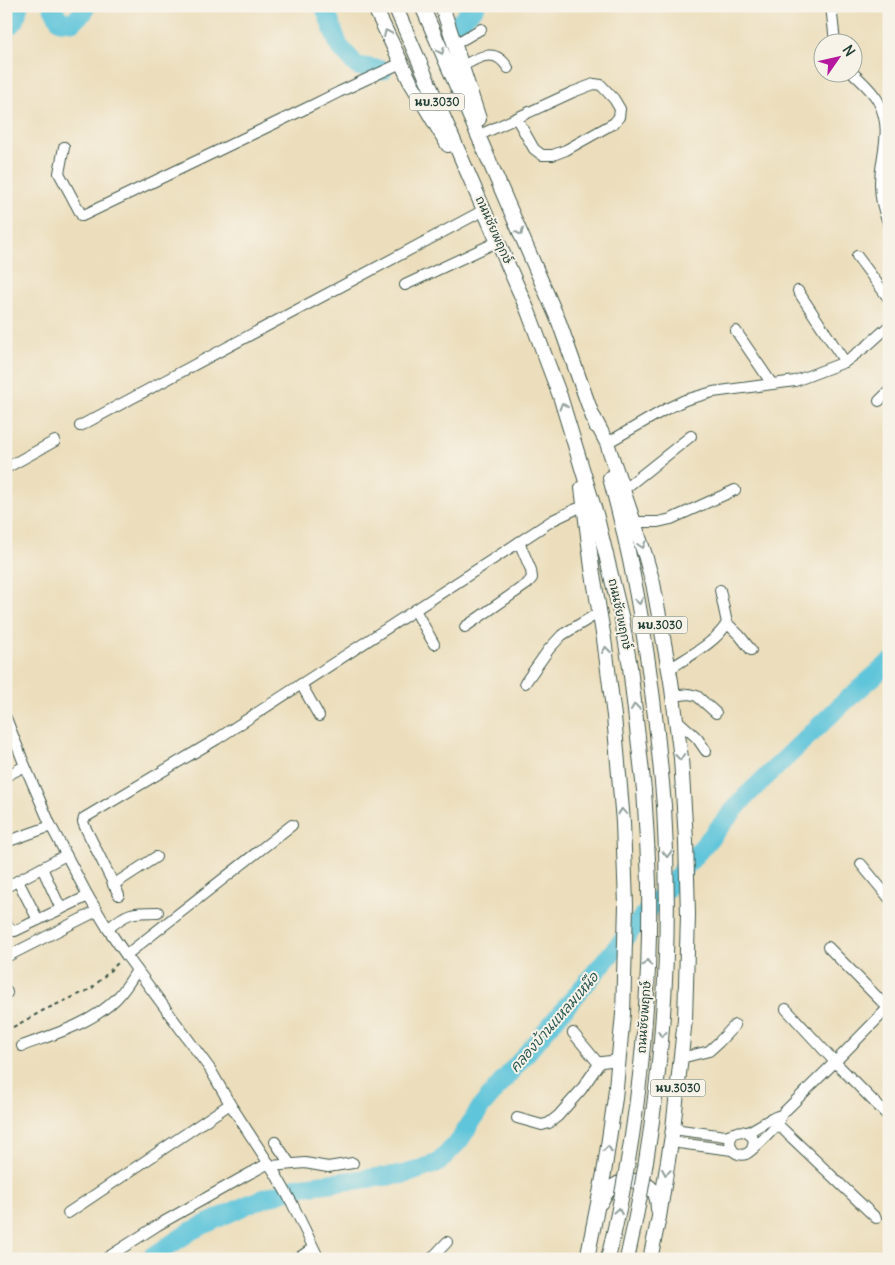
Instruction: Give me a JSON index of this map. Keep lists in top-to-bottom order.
{
  "streets": {
    "main road": ["นบ.3030", "ถนนชัยพฤกษ์"]
  },
  "water": ["คลองบ้านแหลมเหนือ"],
  "north": "top right"
}
